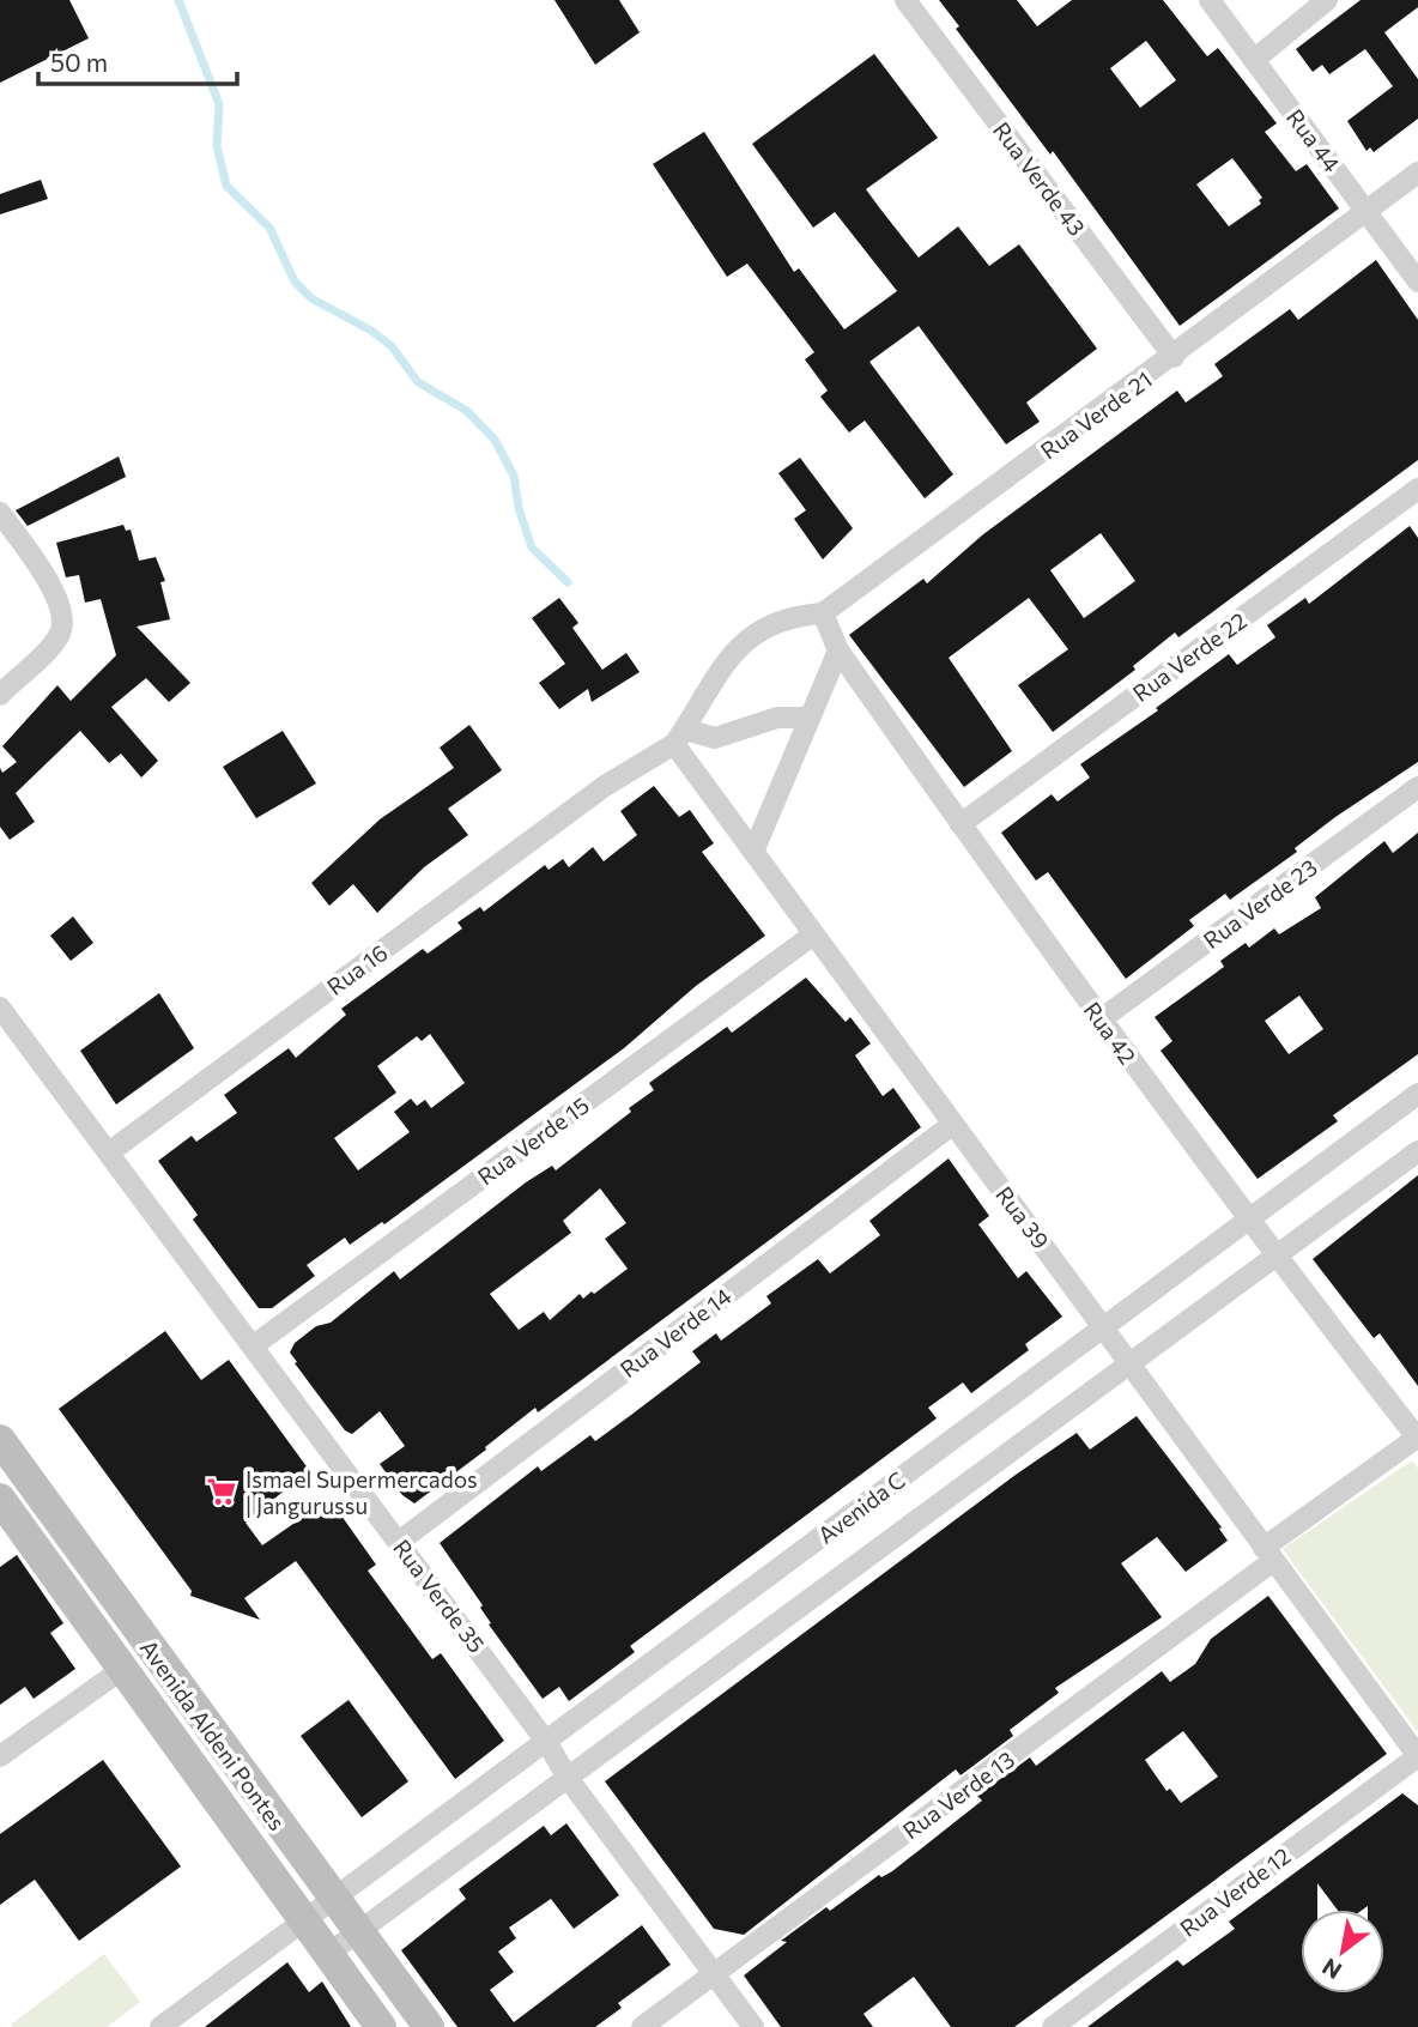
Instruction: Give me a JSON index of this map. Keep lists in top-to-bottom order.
{
  "streets": {
    "main road": ["Avenida Aldeni Pontes"],
    "street": [
      "Rua 44",
      "Rua Verde 43",
      "Rua Verde 21",
      "Rua Verde 22",
      "Rua Verde 23",
      "Rua 16",
      "Rua 42",
      "Rua Verde 15",
      "Rua 39",
      "Rua Verde 14",
      "Avenida C",
      "Rua Verde 35",
      "Rua Verde 13",
      "Rua Verde 12"
    ]
  },
  "crossings": [
    ["Rua 44", "Rua Verde 21"],
    ["Rua Verde 43", "Rua Verde 21"],
    ["Rua Verde 21", "Rua 42"],
    ["Rua Verde 22", "Rua 42"],
    ["Rua Verde 23", "Rua 42"],
    ["Rua 16", "Rua 39"],
    ["Rua 16", "Rua Verde 35"],
    ["Rua 42", "Avenida C"],
    ["Rua 42", "Rua Verde 13"],
    ["Rua Verde 15", "Rua 39"],
    ["Rua Verde 15", "Rua Verde 35"],
    ["Rua 39", "Rua Verde 14"],
    ["Rua 39", "Avenida C"],
    ["Rua 39", "Rua Verde 13"],
    ["Rua 39", "Rua Verde 12"],
    ["Rua Verde 14", "Rua Verde 35"],
    ["Avenida C", "Rua Verde 35"],
    ["Avenida C", "Avenida Aldeni Pontes"],
    ["Rua Verde 35", "Rua Verde 13"]
  ],
  "places": {
    "supermarket": ["Ismael Supermercados | Jangurussu"]
  },
  "scale_bar": "50 m",
  "north": "bottom left"
}
